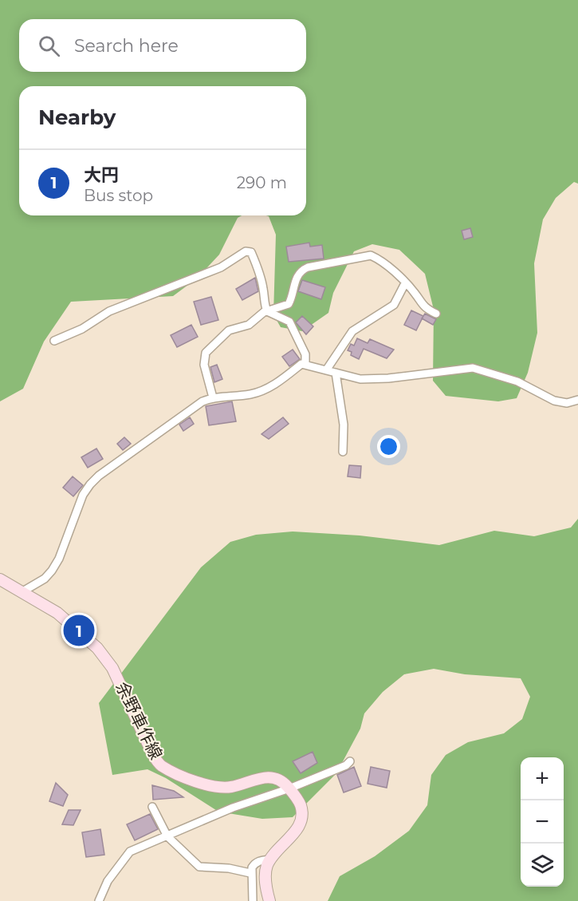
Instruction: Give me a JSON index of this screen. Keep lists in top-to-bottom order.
{
  "streets": {
    "main road": ["余野車作線"]
  },
  "page": {
    "search": "Search here",
    "heading": "Nearby",
    "list": [
      {
        "mark": "1",
        "name": "大円",
        "note": "Bus stop",
        "value": "290 m"
      }
    ],
    "pins": "1",
    "map_buttons": ["+", "−"]
  }
}
